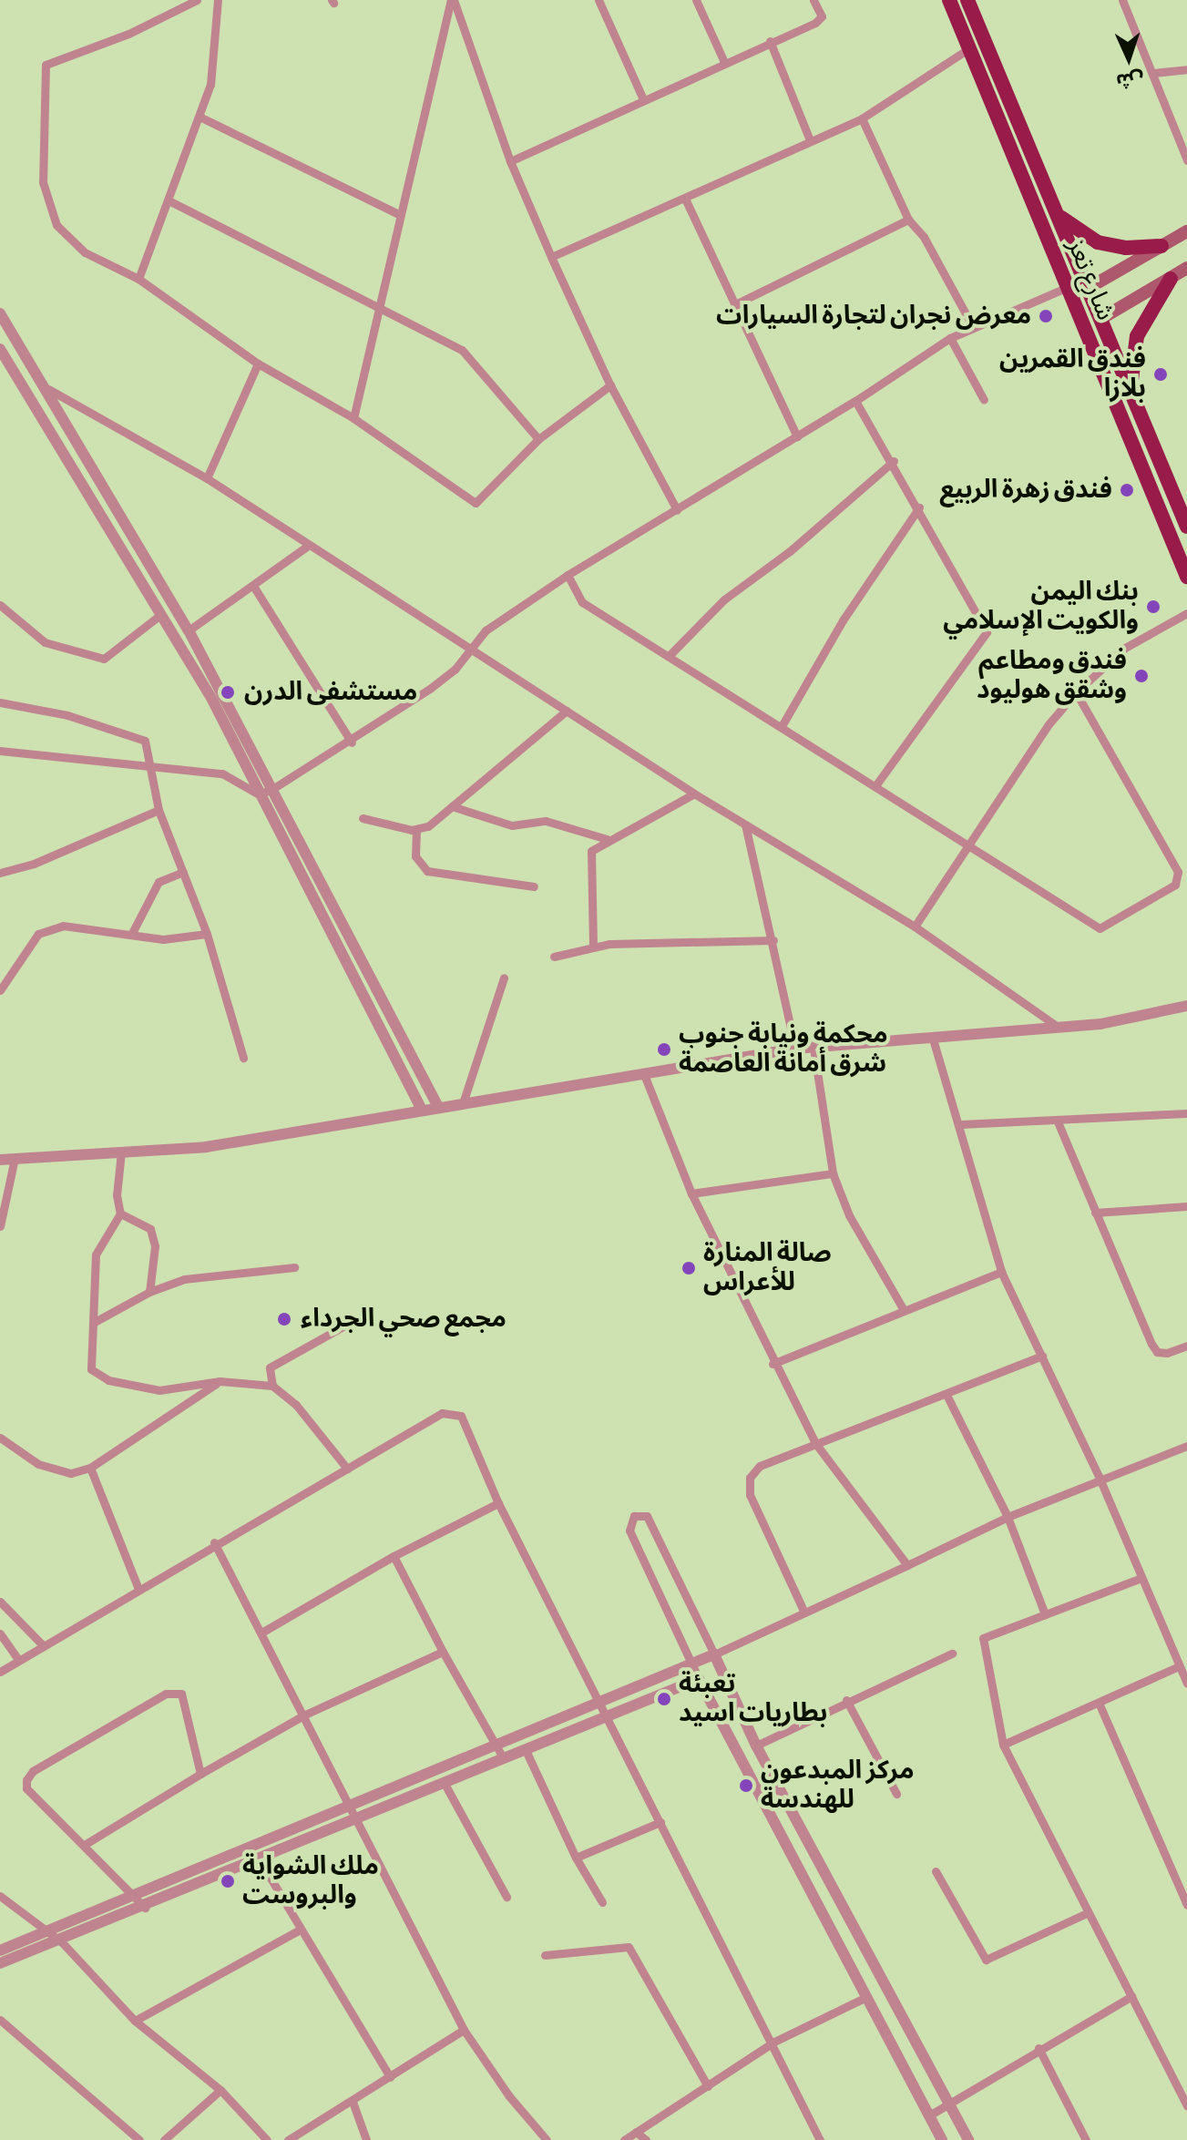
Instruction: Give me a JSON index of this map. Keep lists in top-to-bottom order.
{
  "streets": {
    "highway": ["شارع تعز"]
  },
  "places": [
    "معرض نجران لتجارة السيارات",
    "فندق القمرين بلازا",
    "فندق زهرة الربيع",
    "بنك اليمن والكويت الإسلامي",
    "فندق ومطاعم وشقق هوليود",
    "مستشفى الدرن",
    "محكمة ونيابة جنوب شرق أمانة العاصمة",
    "صالة المنارة للأعراس",
    "مجمع صحي الجرداء",
    "تعبئة بطاريات اسيد",
    "مركز المبدعون للهندسة",
    "ملك الشواية والبروست"
  ],
  "north": "bottom"
}
